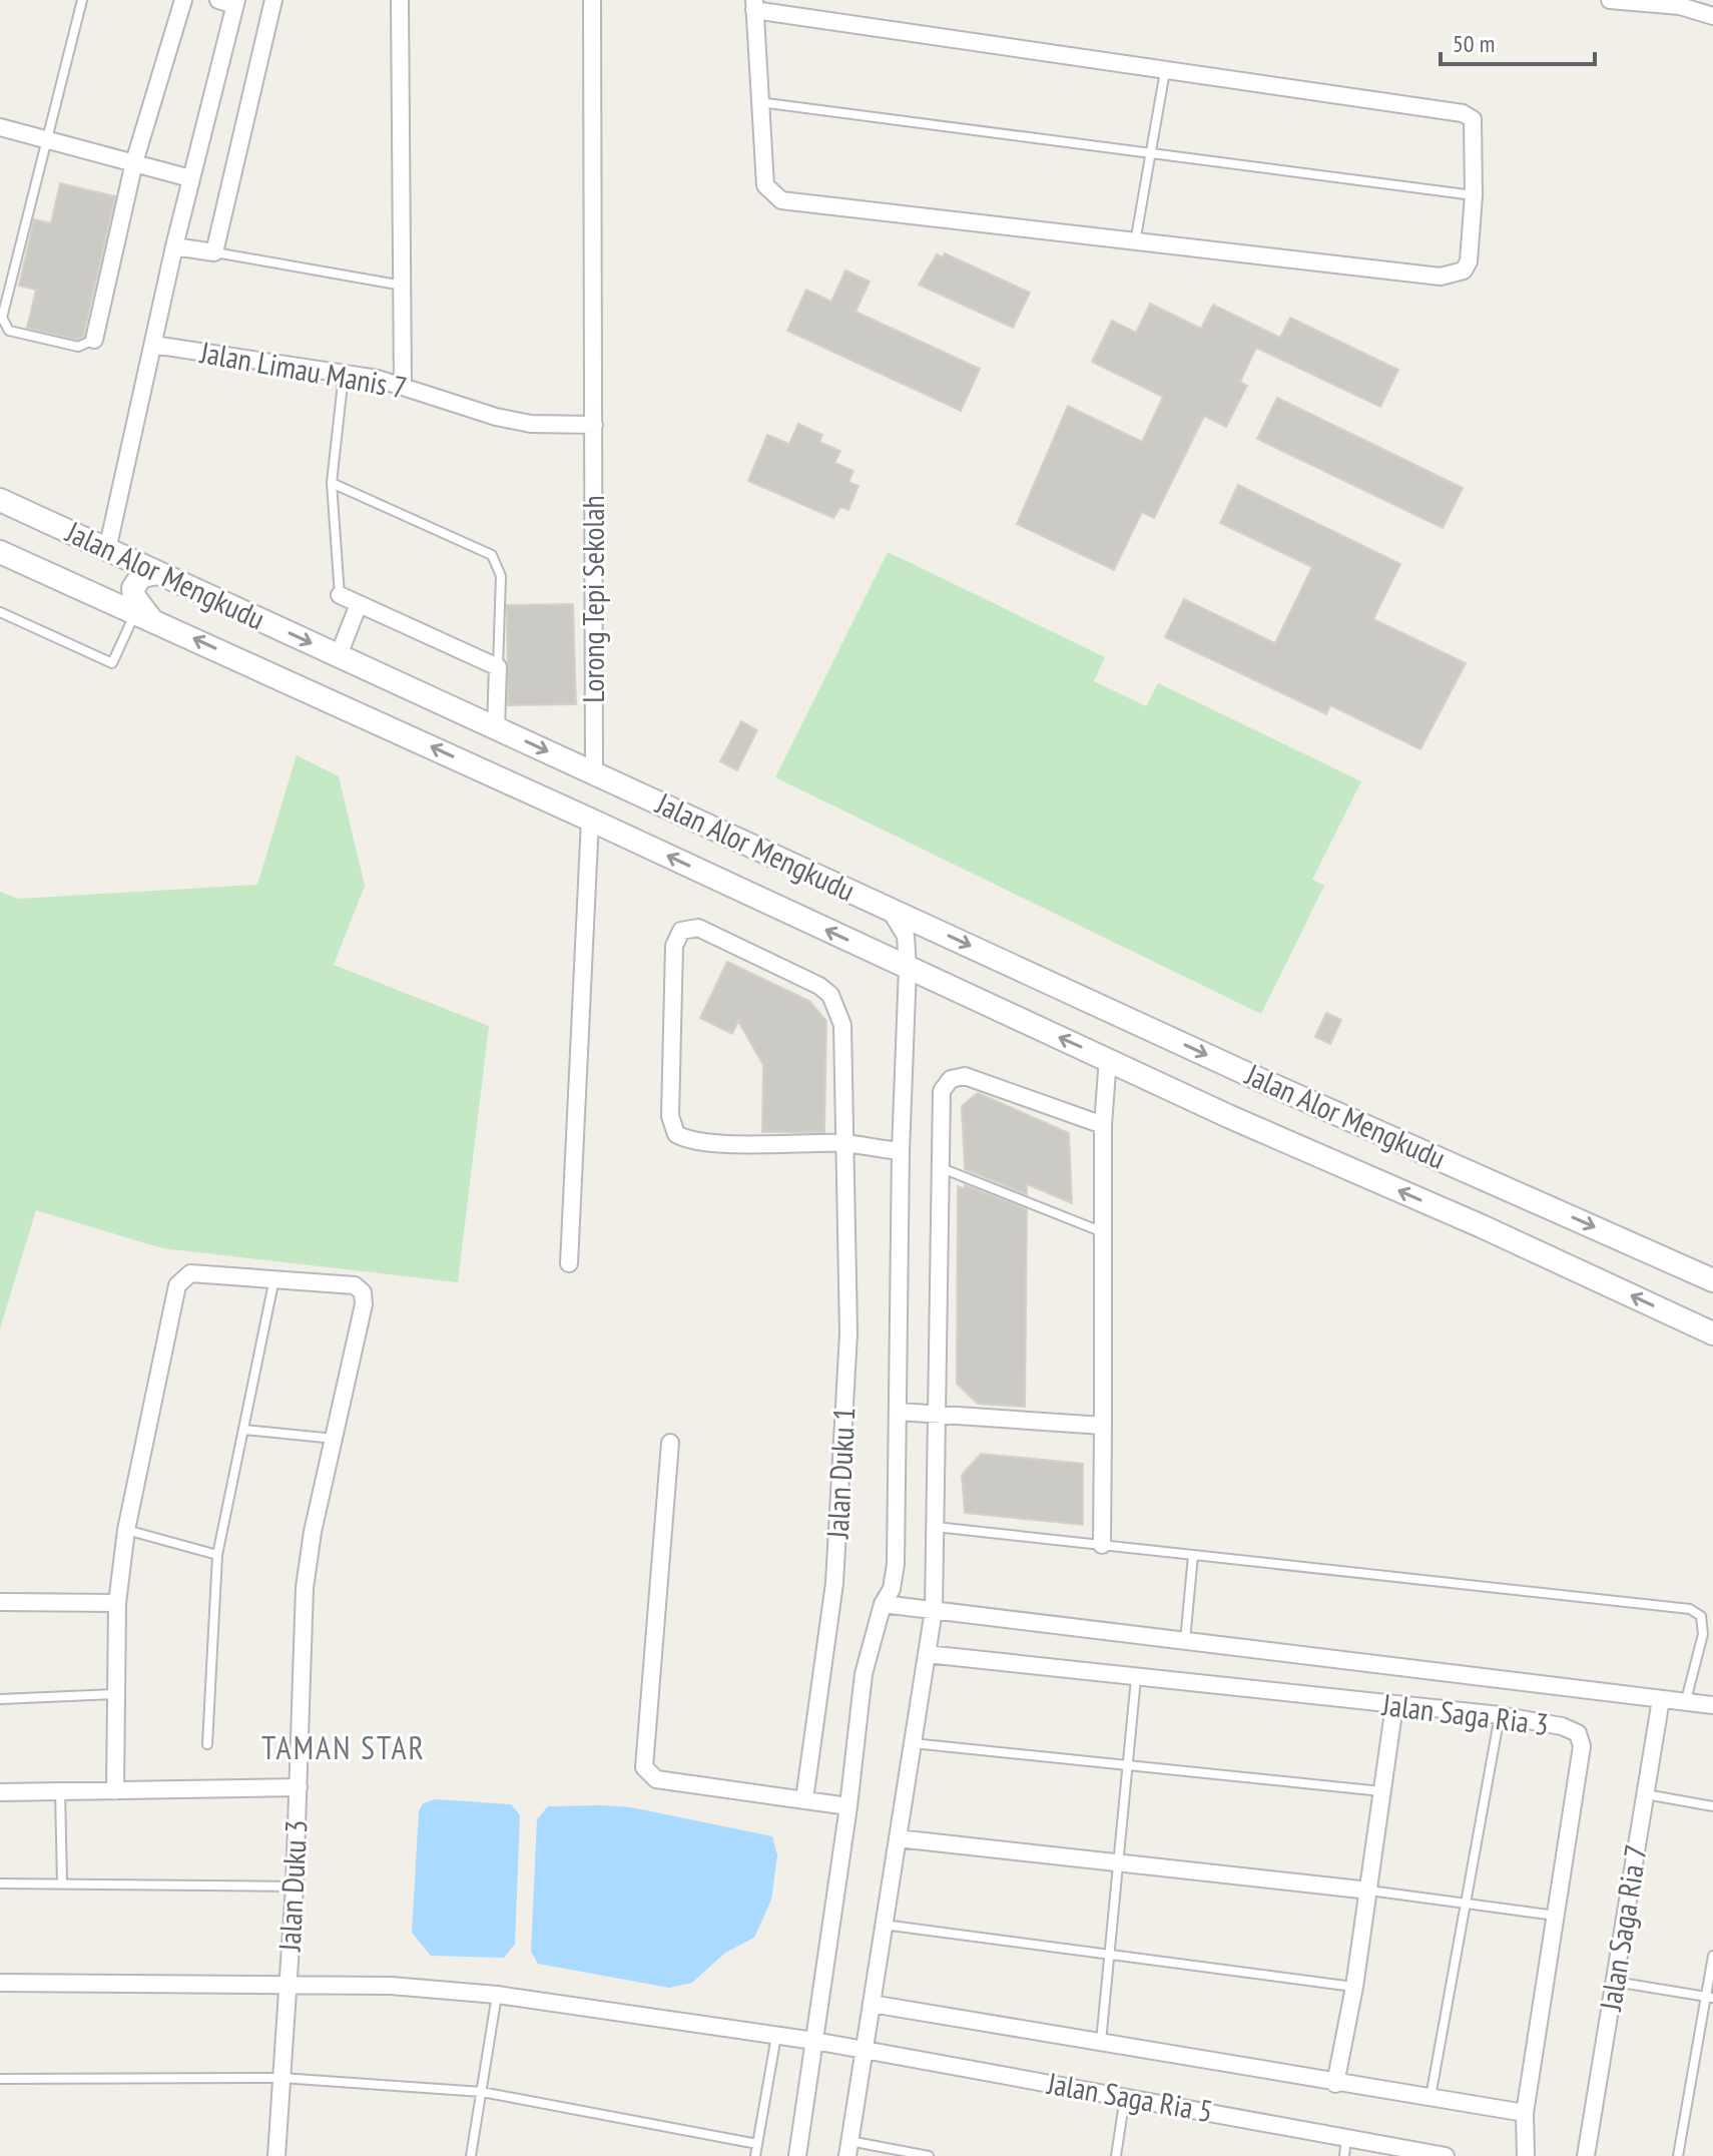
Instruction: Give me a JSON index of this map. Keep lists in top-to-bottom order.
{
  "streets": {
    "main road": ["Jalan Alor Mengkudu"],
    "street": [
      "Jalan Limau Manis 7",
      "Lorong Tepi Sekolah",
      "Jalan Duku 1",
      "Jalan Saga Ria 3",
      "Jalan Duku 3",
      "Jalan Saga Ria 7",
      "Jalan Saga Ria 5"
    ]
  },
  "crossings": [
    ["Jalan Limau Manis 7", "Lorong Tepi Sekolah"],
    ["Jalan Alor Mengkudu", "Lorong Tepi Sekolah"],
    ["Jalan Duku 3", "Jalan Saga Ria 5"]
  ],
  "districts": ["TAMAN STAR"],
  "scale_bar": "50 m"
}
